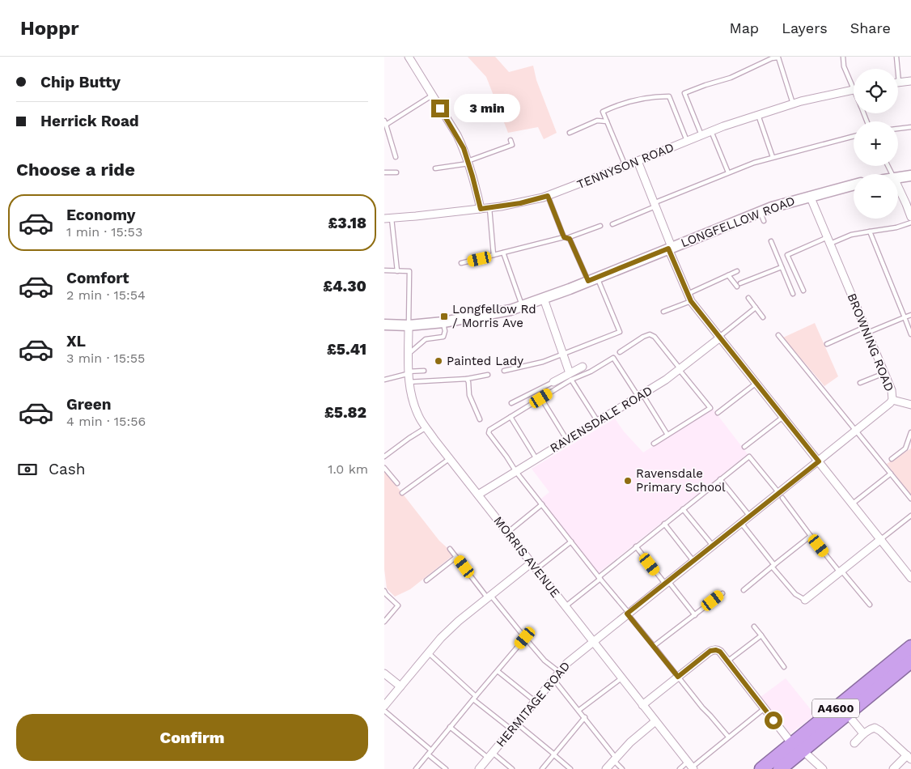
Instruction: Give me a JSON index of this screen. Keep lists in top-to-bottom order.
{
  "streets": {
    "highway": ["A4600"],
    "street": [
      "TENNYSON ROAD",
      "LONGFELLOW ROAD",
      "BROWNING ROAD",
      "RAVENSDALE ROAD",
      "MORRIS AVENUE",
      "HERMITAGE ROAD"
    ]
  },
  "crossings": [
    ["LONGFELLOW ROAD", "BROWNING ROAD"],
    ["LONGFELLOW ROAD", "MORRIS AVENUE"],
    ["BROWNING ROAD", "HERMITAGE ROAD"],
    ["RAVENSDALE ROAD", "MORRIS AVENUE"],
    ["MORRIS AVENUE", "HERMITAGE ROAD"]
  ],
  "places": {
    "transit": ["Longfellow Rd / Morris Ave"],
    "other": ["Painted Lady", "Ravensdale Primary School"]
  },
  "page": {
    "header": "Hoppr",
    "nav": ["Map", "Layers", "Share"],
    "banner": ["Chip Butty", "Herrick Road"],
    "map_buttons": ["+", "−"],
    "bubble": "3 min",
    "heading": "Choose a ride",
    "list": [
      {
        "name": "Economy",
        "note": "1 min · 15:53",
        "value": "£3.18"
      },
      {
        "name": "Comfort",
        "note": "2 min · 15:54",
        "value": "£4.30"
      },
      {
        "name": "XL",
        "note": "3 min · 15:55",
        "value": "£5.41"
      },
      {
        "name": "Green",
        "note": "4 min · 15:56",
        "value": "£5.82"
      }
    ],
    "pay": ["Cash", "1.0 km"],
    "buttons": "Confirm"
  }
}
